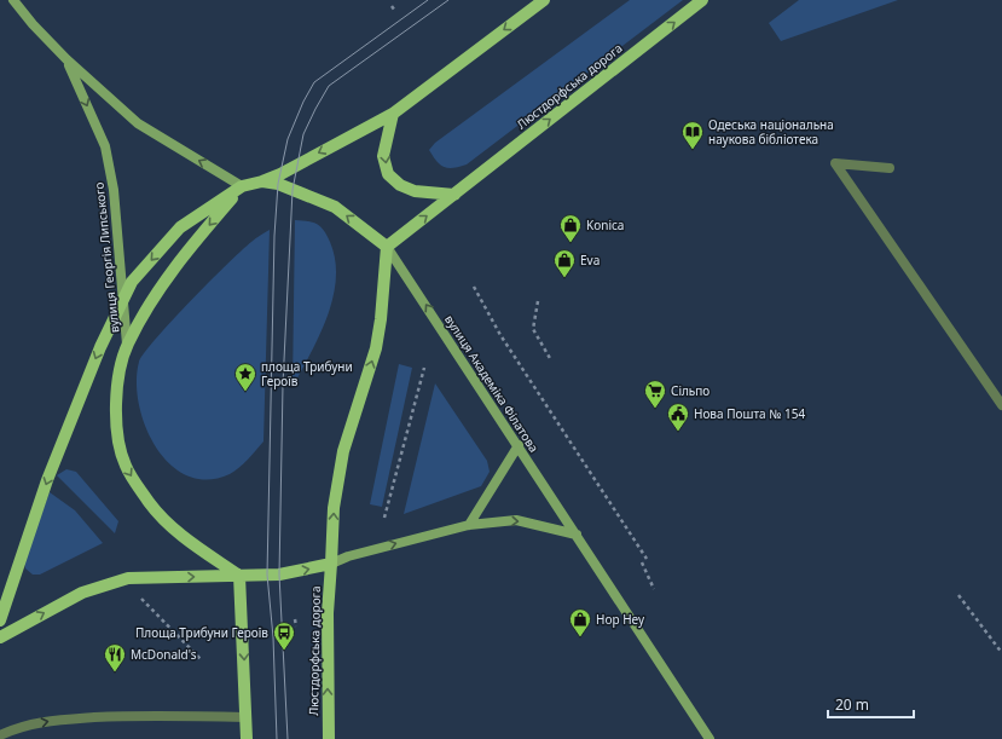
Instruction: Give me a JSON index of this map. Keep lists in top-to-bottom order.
{
  "streets": {
    "main road": ["Люстдорфська дорога", "вулиця Георгія Липського", "вулиця Академіка Філатова"]
  },
  "crossings": [
    ["Люстдорфська дорога", "вулиця Академіка Філатова"]
  ],
  "one_way": ["вулиця Академіка Філатова"],
  "places": {
    "library": ["Одеська національна наукова бібліотека"],
    "shop": ["Konica", "Eva", "Hop Hey"],
    "place": ["площа Трибуни Героїв"],
    "supermarket": ["Сільпо"],
    "public building": ["Нова Пошта № 154"],
    "bus stop": ["Площа Трибуни Героїв"],
    "restaurant": ["McDonald's"]
  },
  "scale_bar": "20 m"
}
